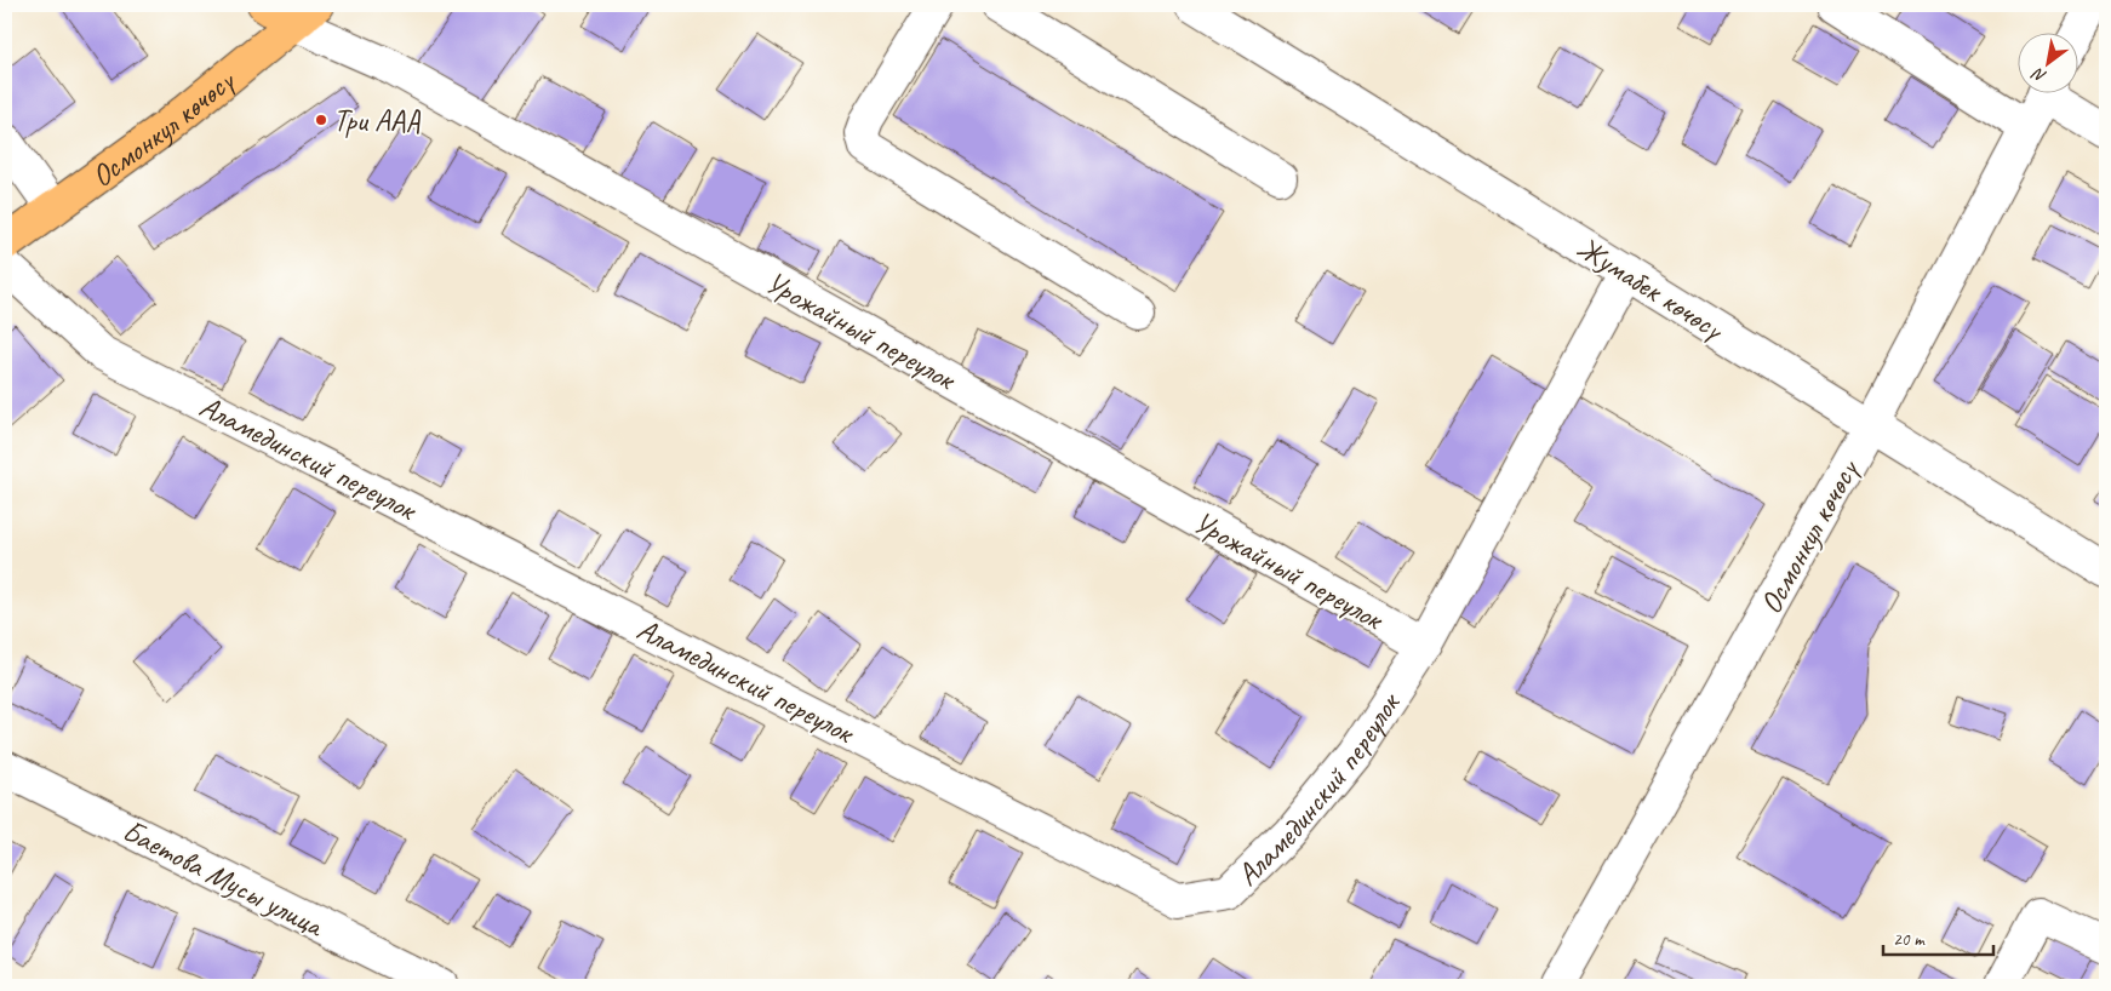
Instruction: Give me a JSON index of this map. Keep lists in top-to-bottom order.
{
  "streets": {
    "main road": ["Осмонкул көчөсү"],
    "street": [
      "Жумабек көчөсү",
      "Урожайный переулок",
      "Аламединский переулок",
      "Баетова Мусы улица"
    ]
  },
  "crossings": [
    ["Осмонкул көчөсү", "Жумабек көчөсү"],
    ["Осмонкул көчөсү", "Урожайный переулок"],
    ["Жумабек көчөсү", "Аламединский переулок"],
    ["Урожайный переулок", "Аламединский переулок"]
  ],
  "places": ["Три ААА"],
  "scale_bar": "20 m",
  "north": "bottom left"
}
